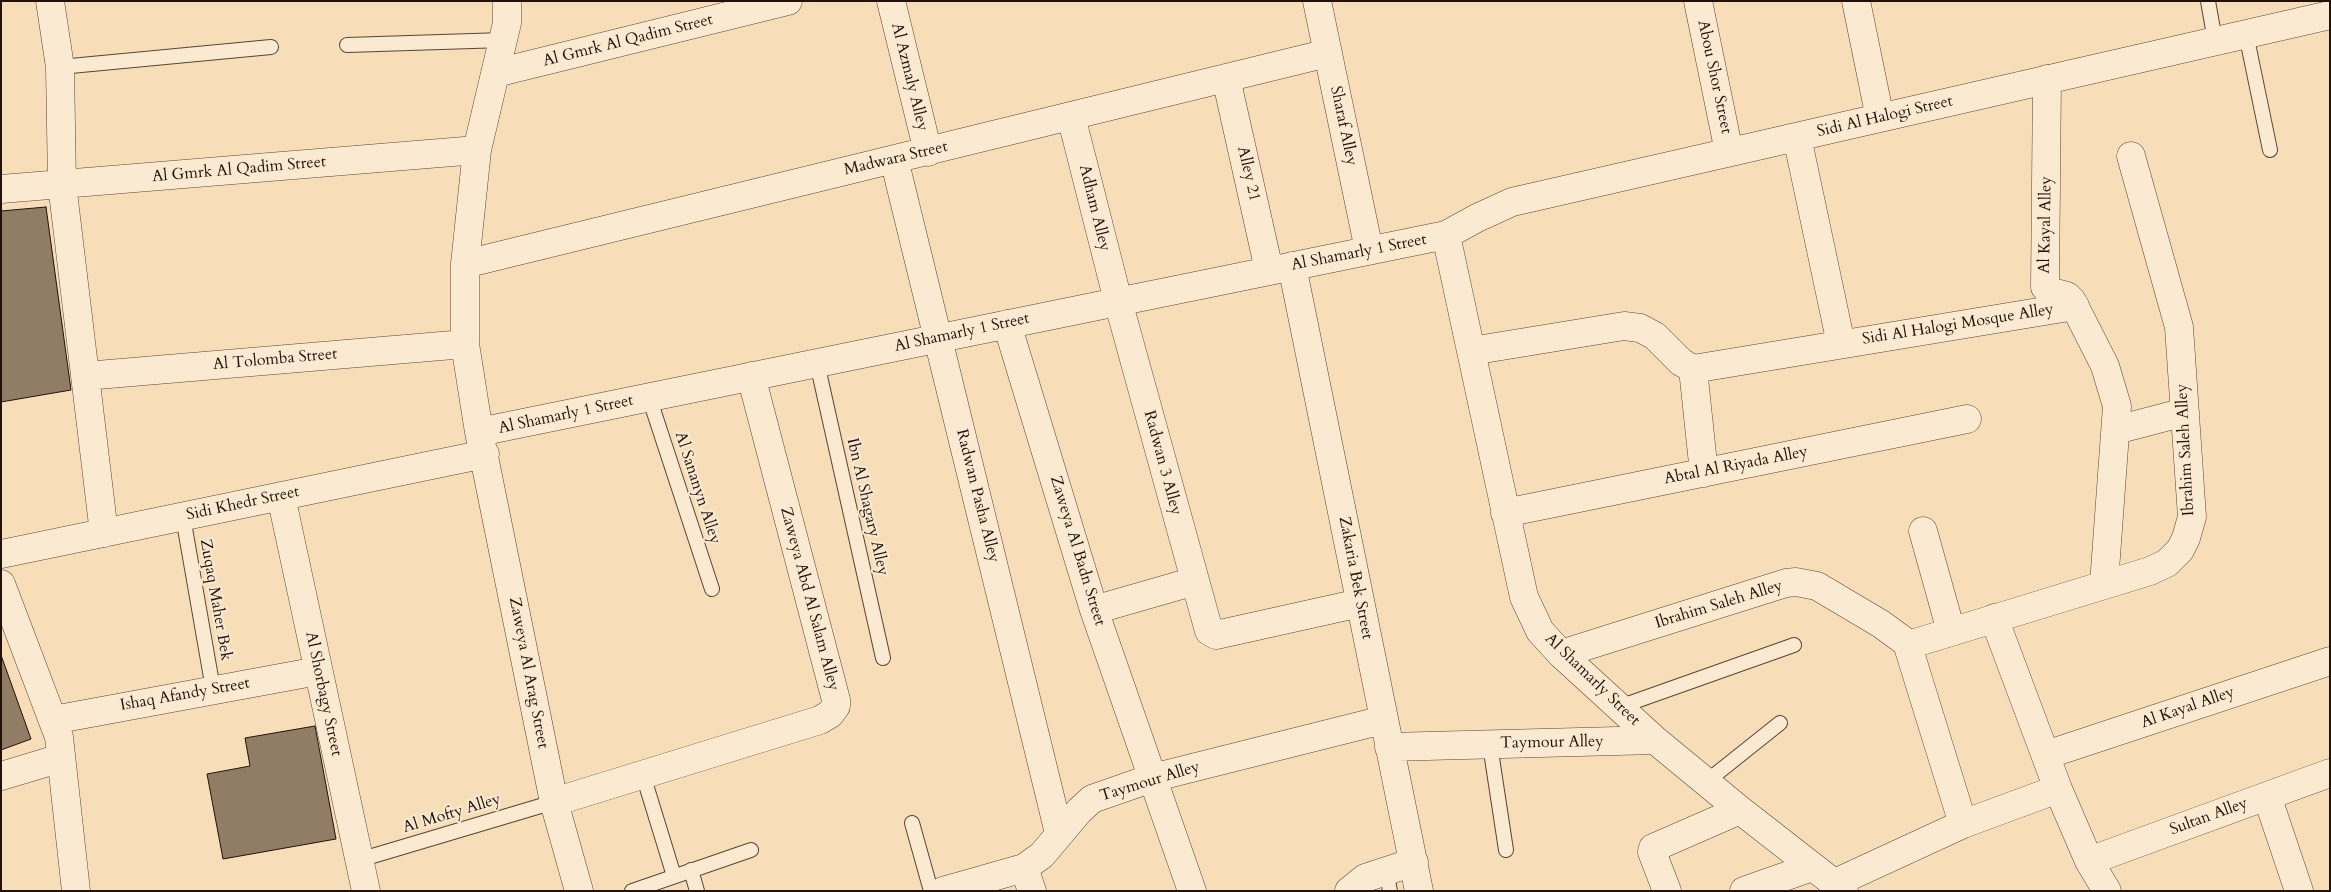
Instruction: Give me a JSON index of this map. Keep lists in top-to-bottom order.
{
  "streets": {
    "street": [
      "Al Gmrk Al Qadim Street",
      "Al Azmaly Alley",
      "Abou Shor Street",
      "Sidi Al Halogi Street",
      "Sharaf Alley",
      "Madwara Street",
      "Alley 21",
      "Adham Alley",
      "Al Kayal Alley",
      "Al Shamarly 1 Street",
      "Sidi Al Halogi Mosque Alley",
      "Al Tolomba Street",
      "Ibrahim Saleh Alley",
      "Radwan 3 Alley",
      "Abtal Al Riyada Alley",
      "Radwan Pasha Alley",
      "Sidi Khedr Street",
      "Zaweya Al Badn Street",
      "Zakaria Bek Street",
      "Zaweya Abd Al Salam Alley",
      "Zaweya Al Arag Street",
      "Al Shamarly Street",
      "Al Shorbagy Street",
      "Ishaq Afandy Street",
      "Taymour Alley",
      "Sultan Alley"
    ],
    "lane": [
      "Al Sananyn Alley",
      "Ibn Al Shagary Alley",
      "Zuqaq Maher Bek",
      "Al Mofty Alley"
    ]
  },
  "crossings": [
    ["Al Gmrk Al Qadim Street", "Zaweya Al Arag Street"],
    ["Al Azmaly Alley", "Madwara Street"],
    ["Abou Shor Street", "Sidi Al Halogi Street"],
    ["Sidi Al Halogi Street", "Al Kayal Alley"],
    ["Sidi Al Halogi Street", "Al Shamarly 1 Street"],
    ["Sidi Al Halogi Street", "Sidi Al Halogi Mosque Alley"],
    ["Sidi Al Halogi Street", "Al Shamarly Street"],
    ["Sharaf Alley", "Madwara Street"],
    ["Sharaf Alley", "Al Shamarly 1 Street"],
    ["Madwara Street", "Alley 21"],
    ["Madwara Street", "Adham Alley"],
    ["Madwara Street", "Radwan Pasha Alley"],
    ["Madwara Street", "Zaweya Al Arag Street"],
    ["Alley 21", "Al Shamarly 1 Street"],
    ["Alley 21", "Zakaria Bek Street"],
    ["Adham Alley", "Al Shamarly 1 Street"],
    ["Adham Alley", "Radwan 3 Alley"],
    ["Al Kayal Alley", "Sidi Al Halogi Mosque Alley"],
    ["Al Shamarly 1 Street", "Radwan 3 Alley"],
    ["Al Shamarly 1 Street", "Al Sananyn Alley"],
    ["Al Shamarly 1 Street", "Radwan Pasha Alley"],
    ["Al Shamarly 1 Street", "Sidi Khedr Street"],
    ["Al Shamarly 1 Street", "Ibn Al Shagary Alley"],
    ["Al Shamarly 1 Street", "Zaweya Al Badn Street"],
    ["Al Shamarly 1 Street", "Zakaria Bek Street"],
    ["Al Shamarly 1 Street", "Zaweya Abd Al Salam Alley"],
    ["Al Shamarly 1 Street", "Zaweya Al Arag Street"],
    ["Al Shamarly 1 Street", "Al Shamarly Street"],
    ["Al Tolomba Street", "Zaweya Al Arag Street"],
    ["Ibrahim Saleh Alley", "Al Shamarly Street"],
    ["Radwan 3 Alley", "Zakaria Bek Street"],
    ["Abtal Al Riyada Alley", "Al Shamarly Street"],
    ["Radwan Pasha Alley", "Taymour Alley"],
    ["Sidi Khedr Street", "Zuqaq Maher Bek"],
    ["Sidi Khedr Street", "Zaweya Al Arag Street"],
    ["Sidi Khedr Street", "Al Shorbagy Street"],
    ["Zaweya Al Badn Street", "Taymour Alley"],
    ["Zakaria Bek Street", "Taymour Alley"],
    ["Zaweya Abd Al Salam Alley", "Zaweya Al Arag Street"],
    ["Zaweya Abd Al Salam Alley", "Al Mofty Alley"],
    ["Zuqaq Maher Bek", "Ishaq Afandy Street"],
    ["Zaweya Al Arag Street", "Al Mofty Alley"],
    ["Al Shamarly Street", "Taymour Alley"],
    ["Al Shorbagy Street", "Ishaq Afandy Street"],
    ["Al Shorbagy Street", "Al Mofty Alley"]
  ]
}
